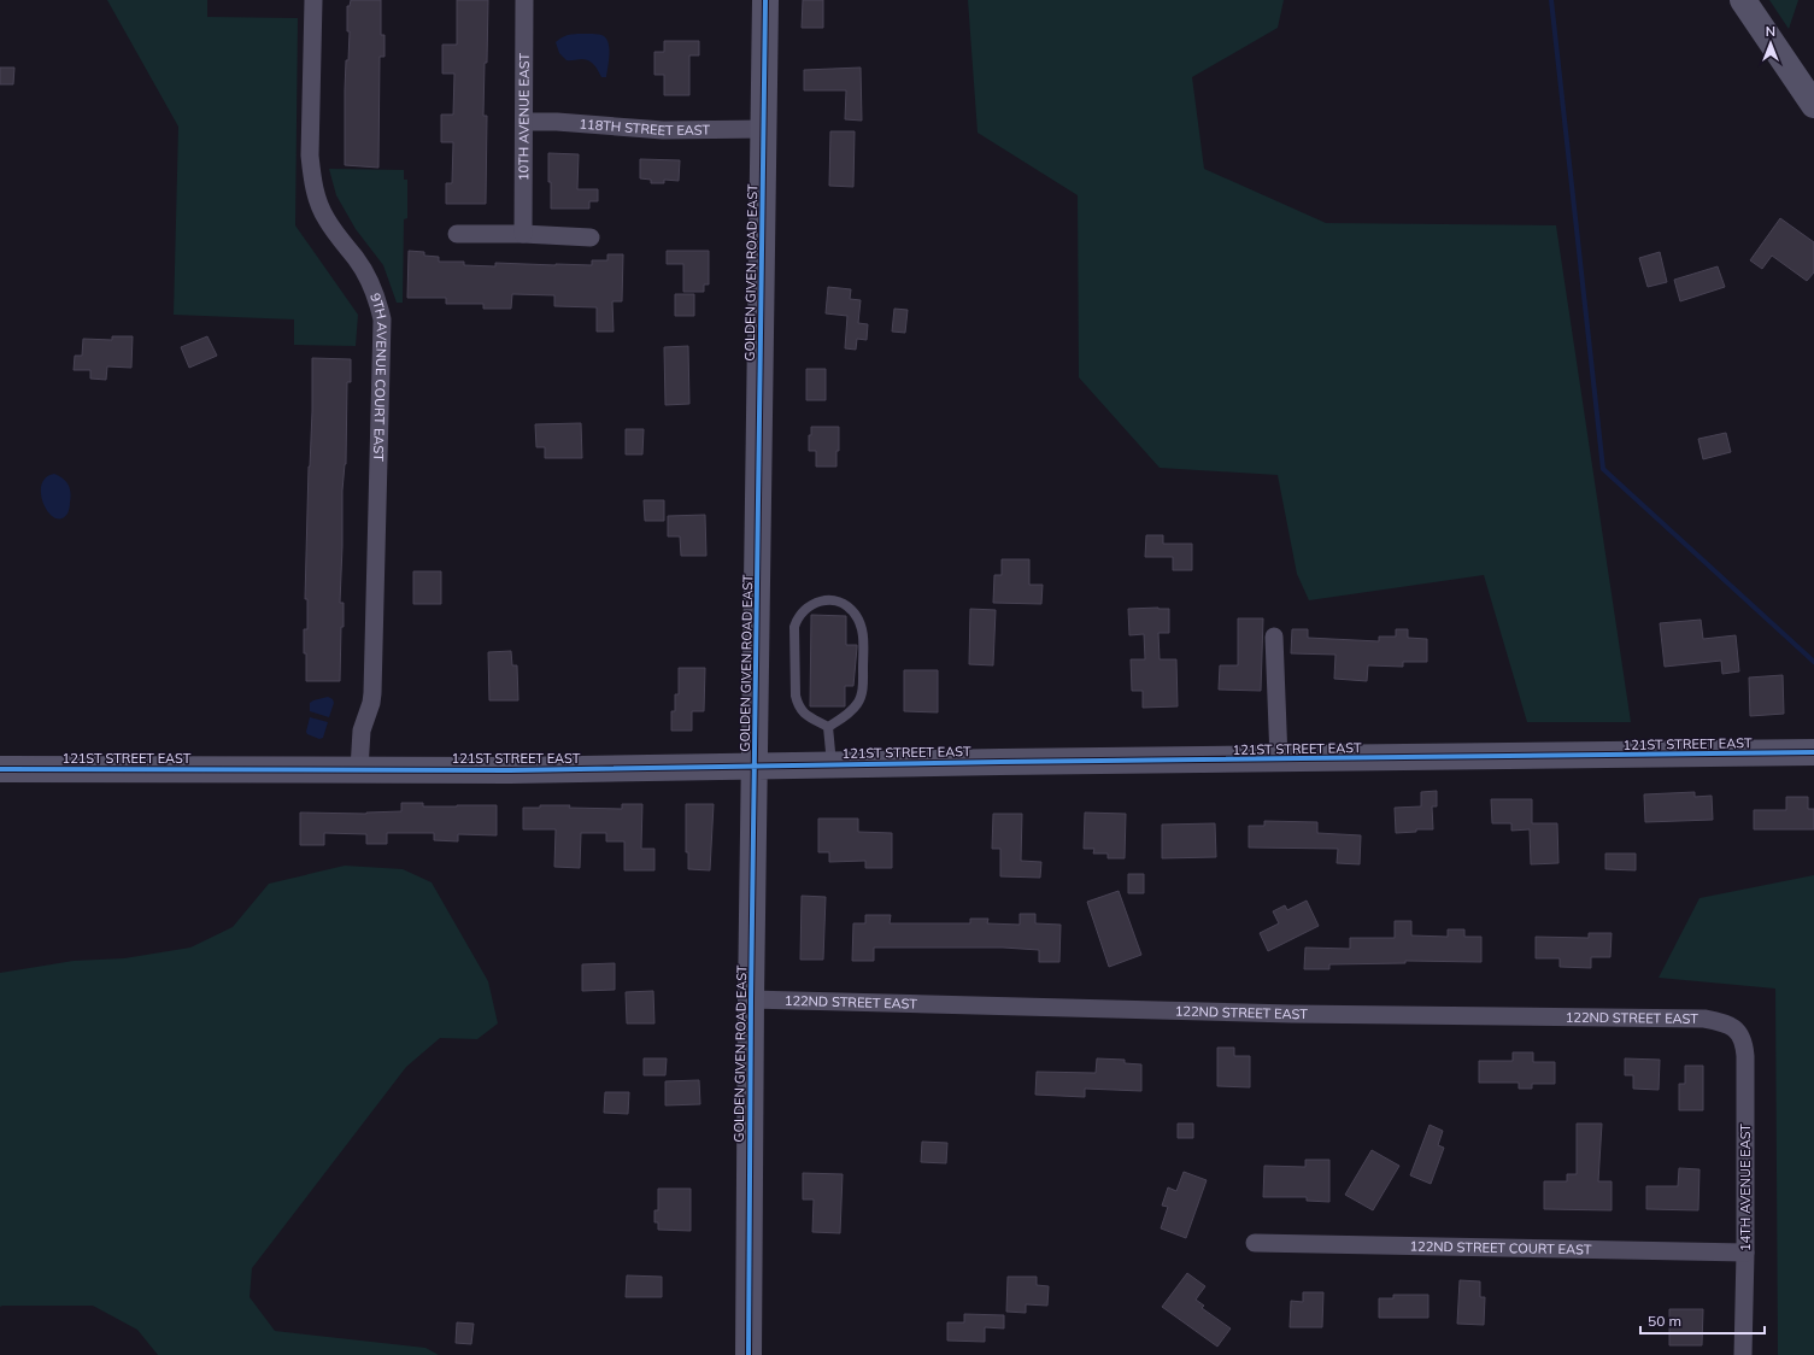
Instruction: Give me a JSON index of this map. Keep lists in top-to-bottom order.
{
  "streets": {
    "street": [
      "10TH AVENUE EAST",
      "118TH STREET EAST",
      "GOLDEN GIVEN ROAD EAST",
      "9TH AVENUE COURT EAST",
      "121ST STREET EAST",
      "122ND STREET EAST",
      "14TH AVENUE EAST",
      "122ND STREET COURT EAST"
    ]
  },
  "crossings": [
    ["10TH AVENUE EAST", "118TH STREET EAST"],
    ["118TH STREET EAST", "GOLDEN GIVEN ROAD EAST"],
    ["GOLDEN GIVEN ROAD EAST", "121ST STREET EAST"],
    ["GOLDEN GIVEN ROAD EAST", "122ND STREET EAST"],
    ["9TH AVENUE COURT EAST", "121ST STREET EAST"],
    ["122ND STREET EAST", "14TH AVENUE EAST"],
    ["14TH AVENUE EAST", "122ND STREET COURT EAST"]
  ],
  "scale_bar": "50 m",
  "north": "top"
}
